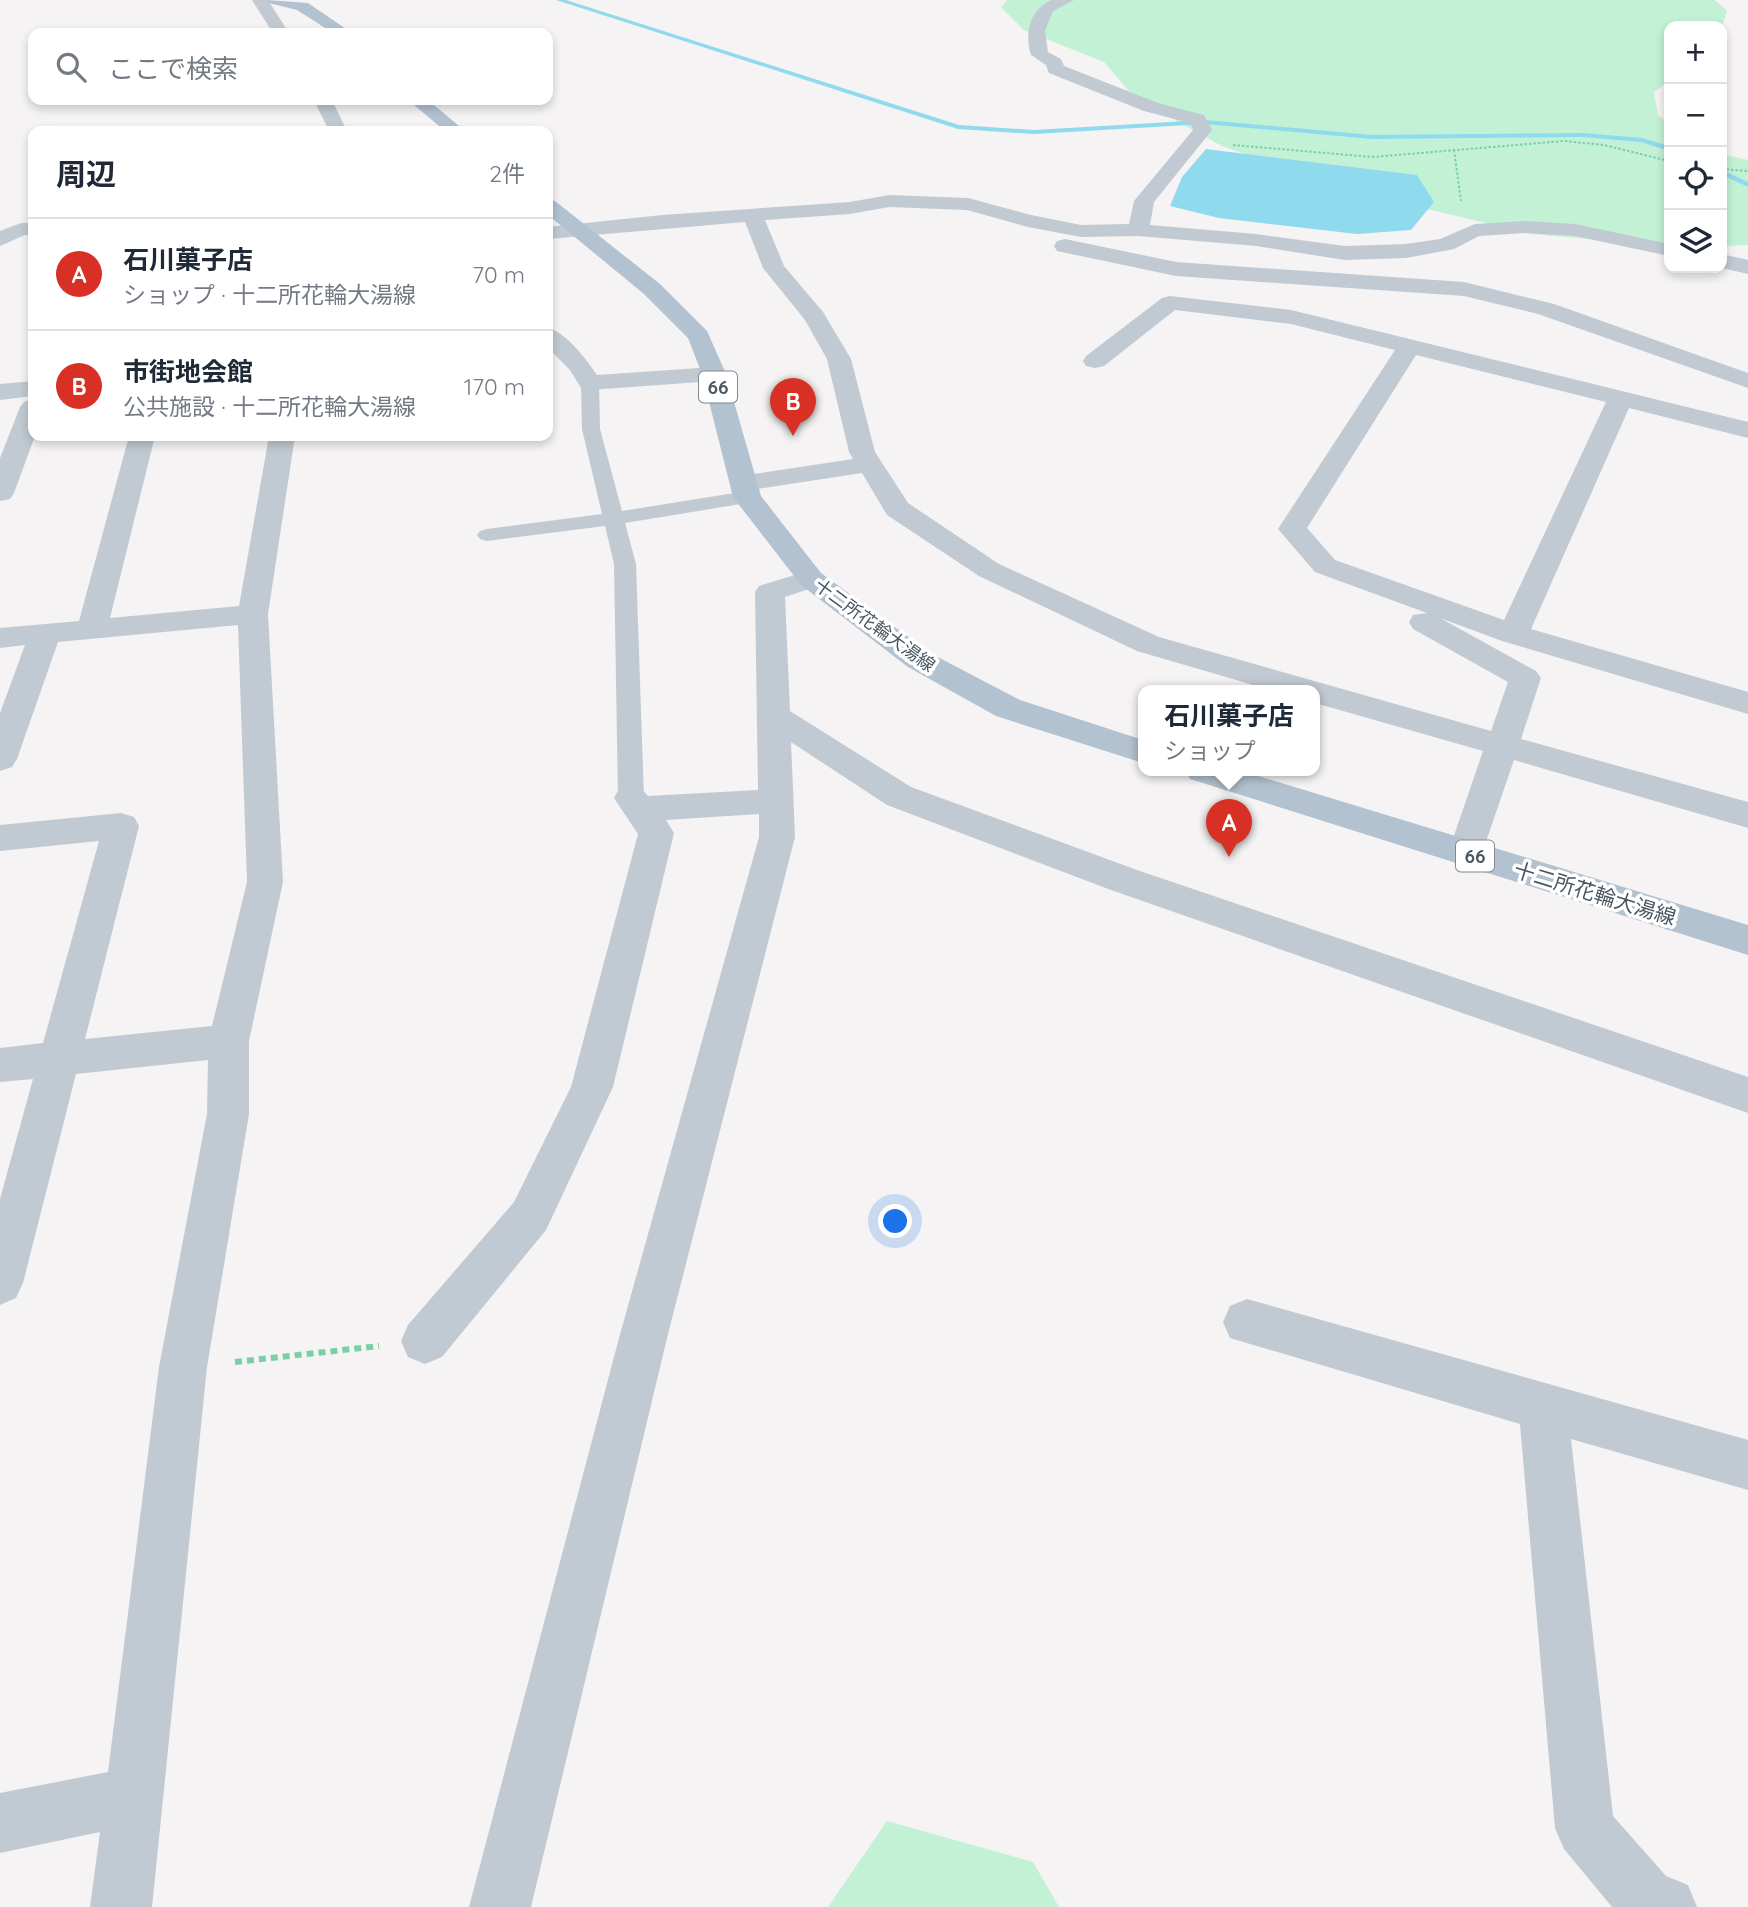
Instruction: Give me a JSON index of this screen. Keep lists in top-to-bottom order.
{
  "streets": {
    "main road": ["66", "十二所花輪大湯線"]
  },
  "page": {
    "map_buttons": ["+", "−"],
    "search": "ここで検索",
    "heading": ["周辺", "2件"],
    "list": [
      {
        "mark": "A",
        "name": "石川菓子店",
        "note": "ショップ · 十二所花輪大湯線",
        "value": "70 m"
      },
      {
        "mark": "B",
        "name": "市街地会館",
        "note": "公共施設 · 十二所花輪大湯線",
        "value": "170 m"
      }
    ],
    "pins": ["B", "A"],
    "popup": ["石川菓子店", "ショップ"]
  }
}
